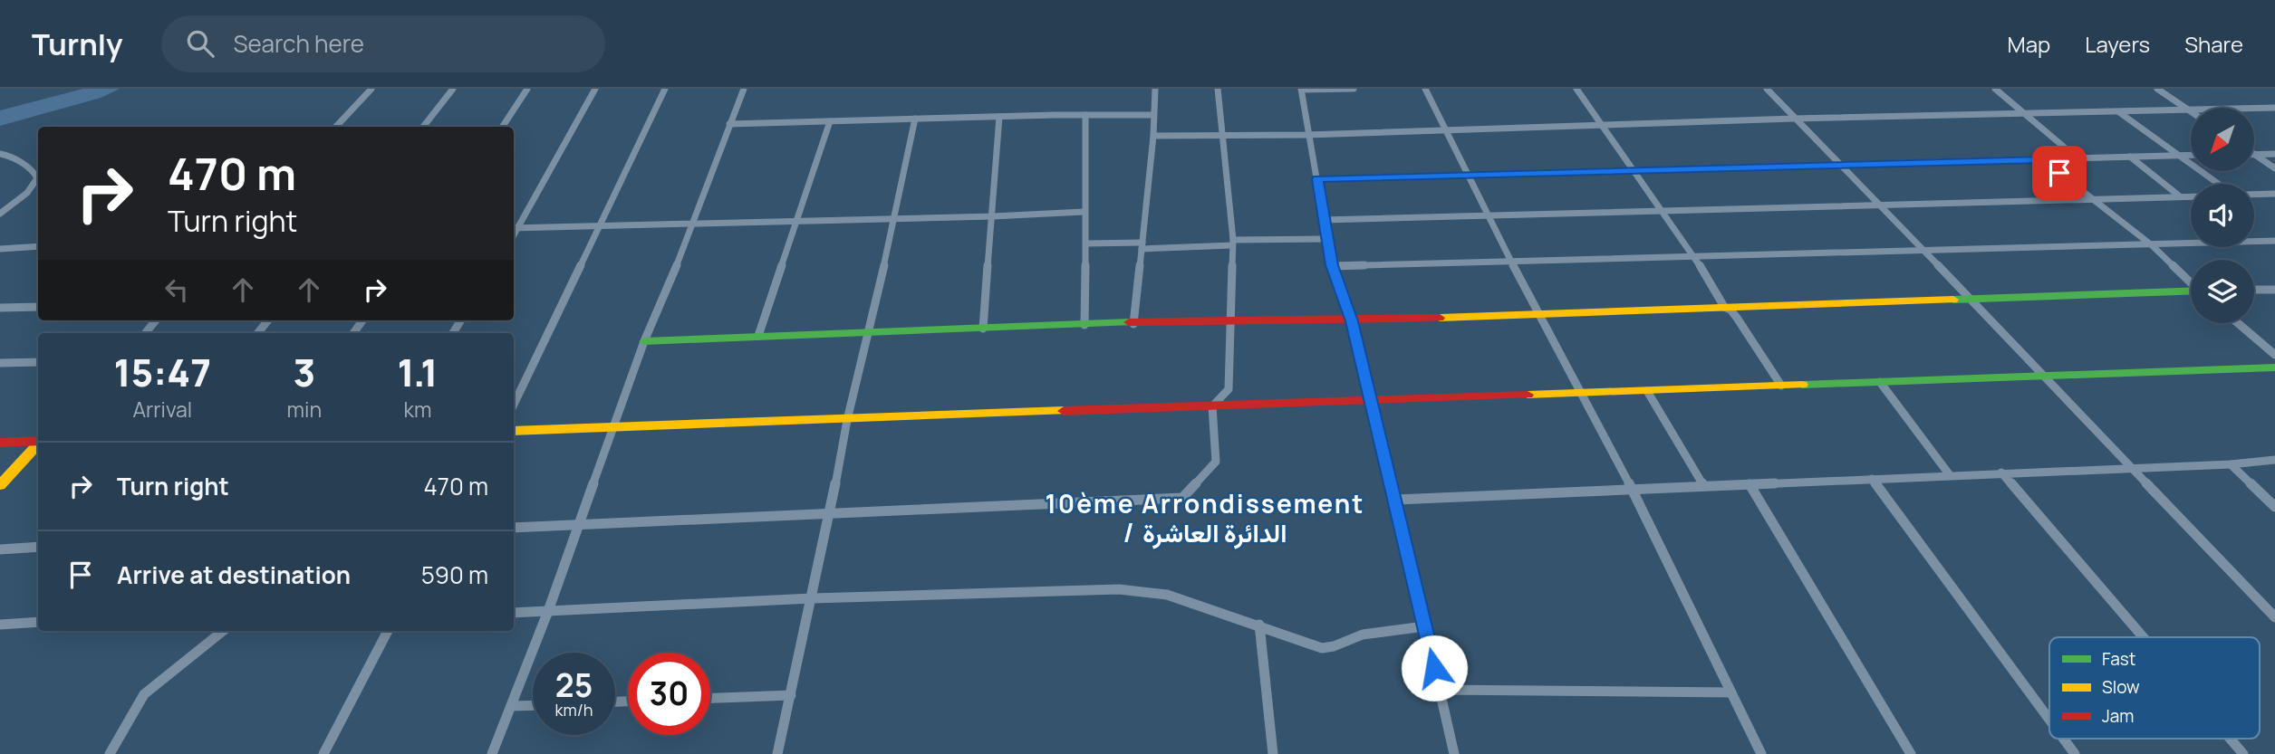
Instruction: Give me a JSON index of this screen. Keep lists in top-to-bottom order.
{
  "districts": ["10ème Arrondissement / الدائرة العاشرة"],
  "legend": ["Fast", "Slow", "Jam"],
  "north": "bottom left",
  "page": {
    "header": "Turnly",
    "search": "Search here",
    "nav": ["Map", "Layers", "Share"],
    "turn": ["470 m", "Turn right"],
    "eta": [
      "15:47",
      "Arrival",
      "3",
      "min",
      "1.1",
      "km"
    ],
    "list": [
      {
        "name": "Turn right",
        "value": "470 m"
      },
      {
        "name": "Arrive at destination",
        "value": "590 m"
      }
    ],
    "speed": "25 km/h",
    "limit": "30"
  }
}
